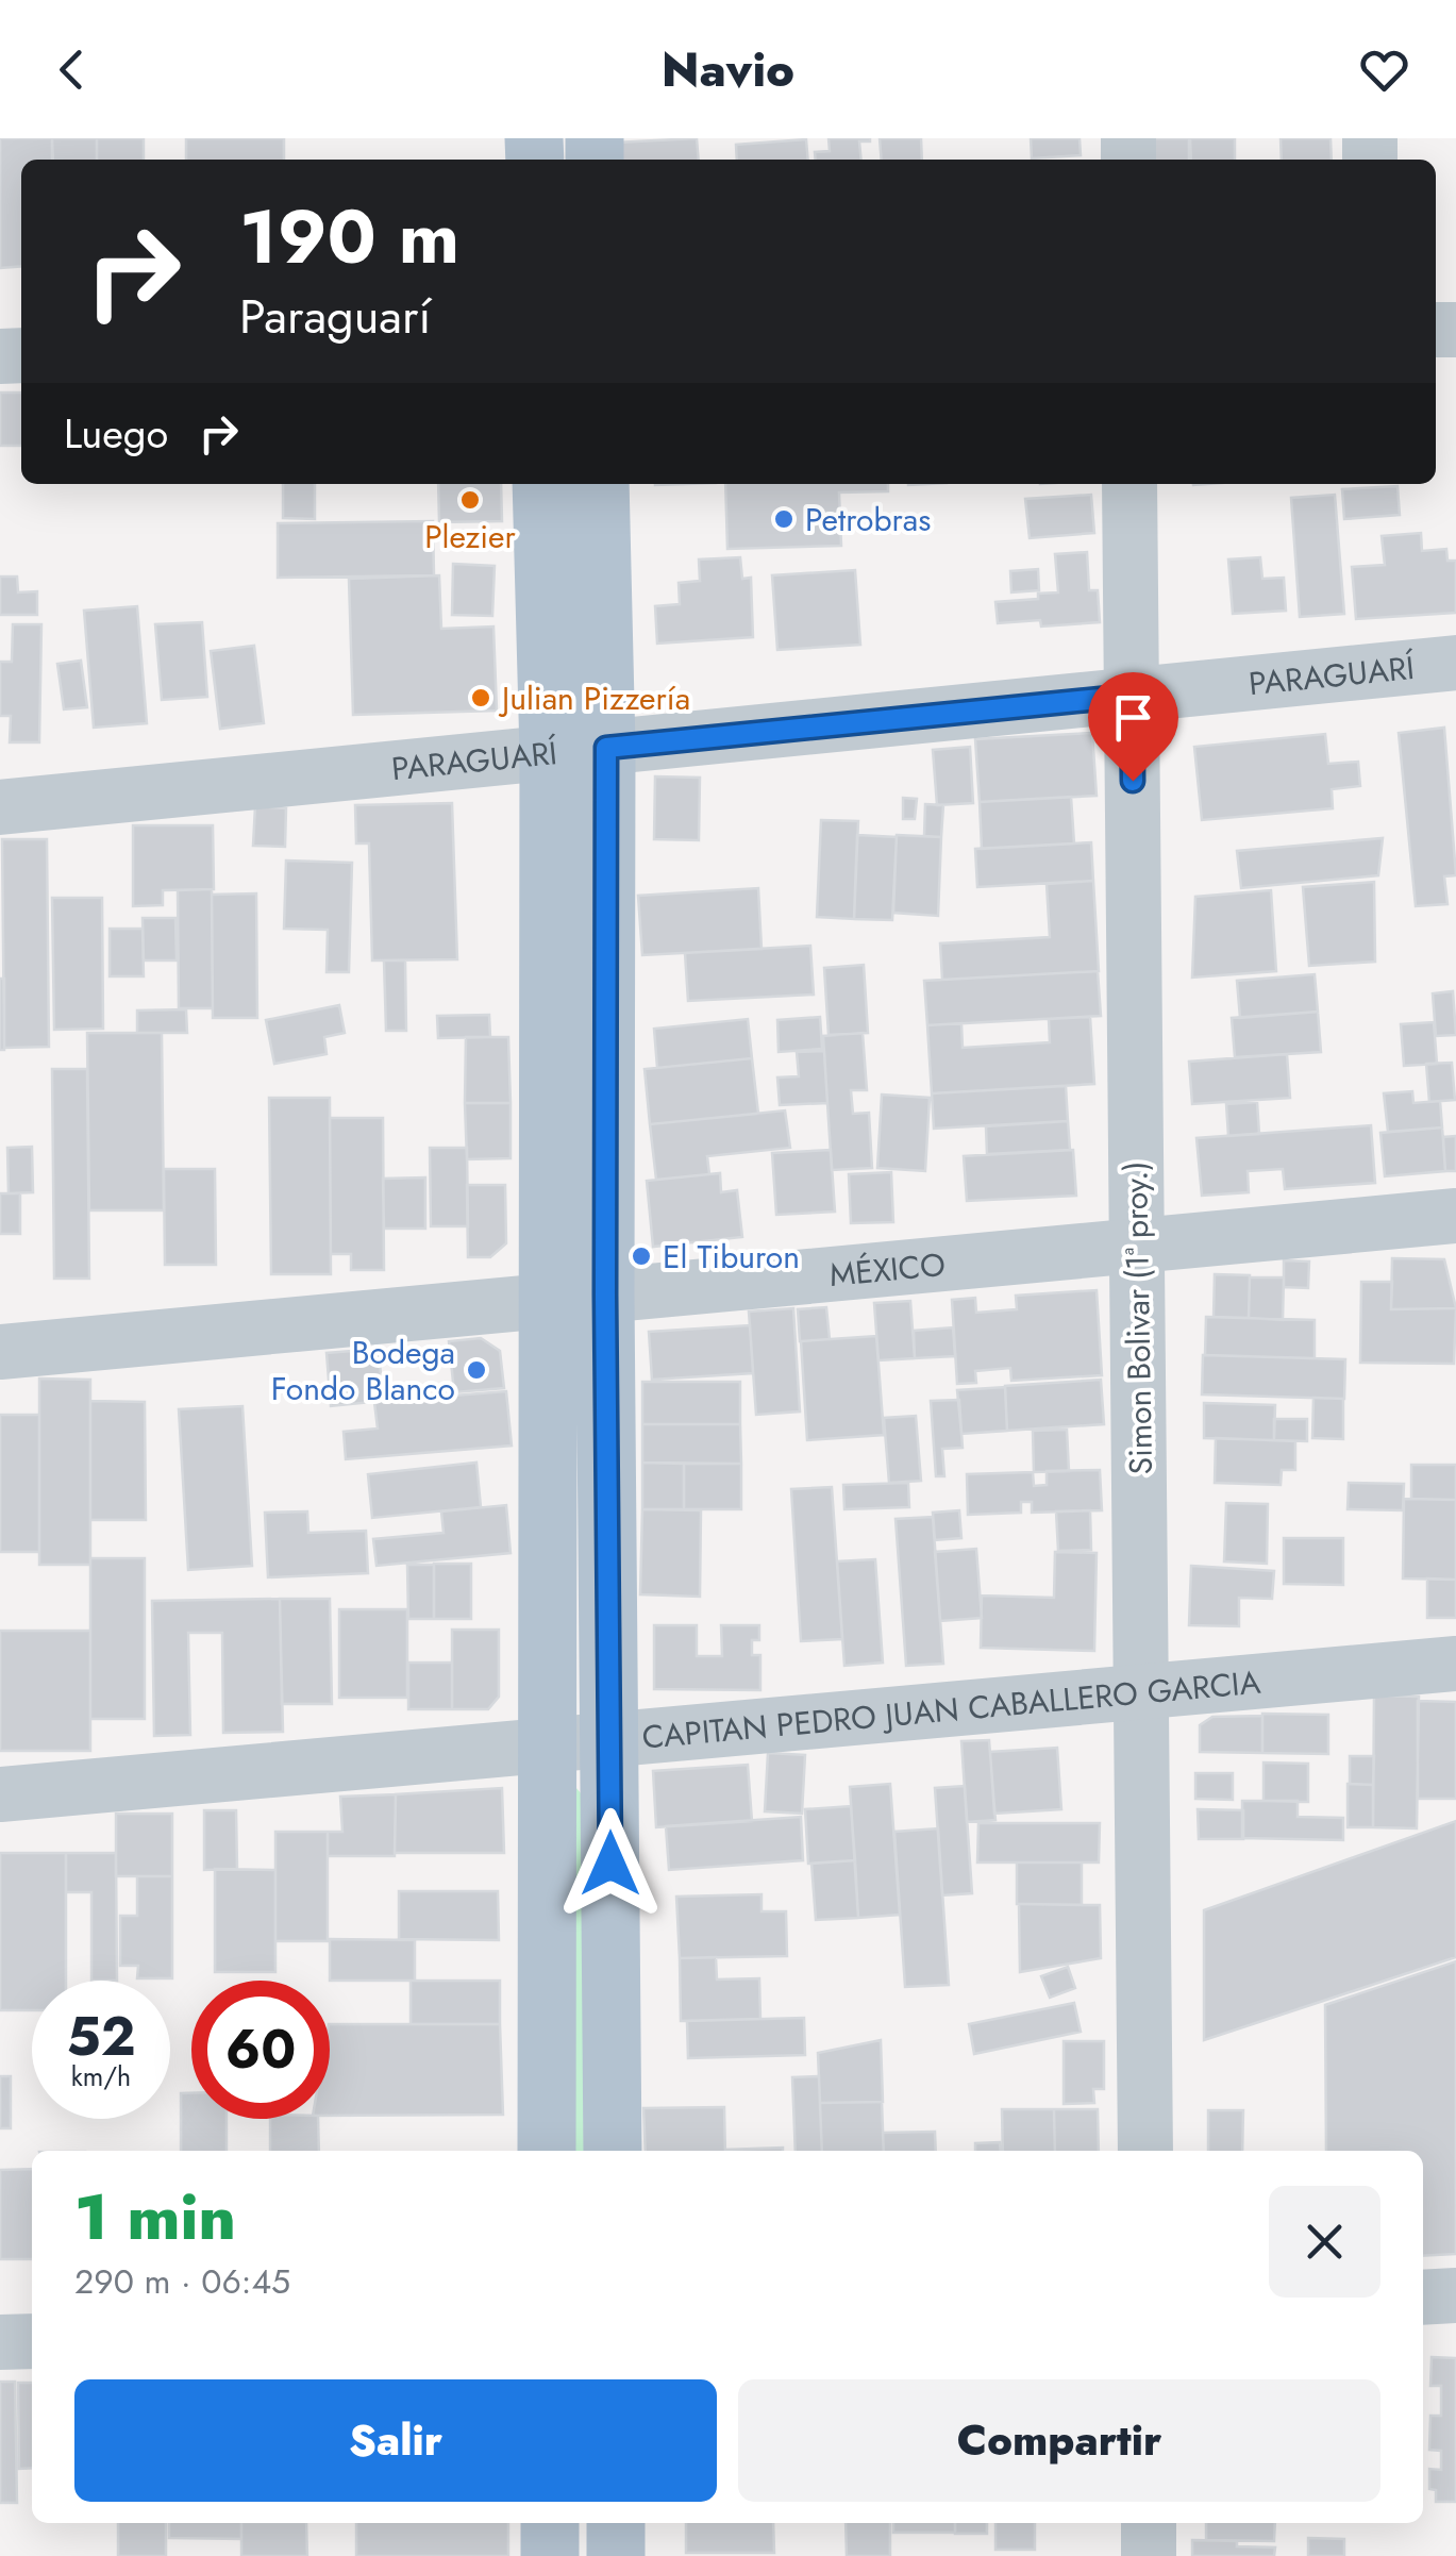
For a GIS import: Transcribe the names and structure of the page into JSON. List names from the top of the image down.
{
  "streets": {
    "street": [
      "PARAGUARÍ",
      "MÉXICO",
      "Simon Bolivar (1ª proy.)",
      "CAPITAN PEDRO JUAN CABALLERO GARCIA"
    ]
  },
  "crossings": [
    ["PARAGUARÍ", "Simon Bolivar (1ª proy.)"],
    ["MÉXICO", "Simon Bolivar (1ª proy.)"],
    ["Simon Bolivar (1ª proy.)", "CAPITAN PEDRO JUAN CABALLERO GARCIA"]
  ],
  "places": [
    "Plezier",
    "Petrobras",
    "Julian Pizzería",
    "El Tiburon",
    "Bodega Fondo Blanco"
  ],
  "page": {
    "header": "Navio",
    "turn": ["190 m", "Paraguarí"],
    "then": "Luego",
    "speed": "52 km/h",
    "limit": "60",
    "heading": ["1 min", "290 m · 06:45"],
    "buttons": ["Salir", "Compartir"]
  }
}
